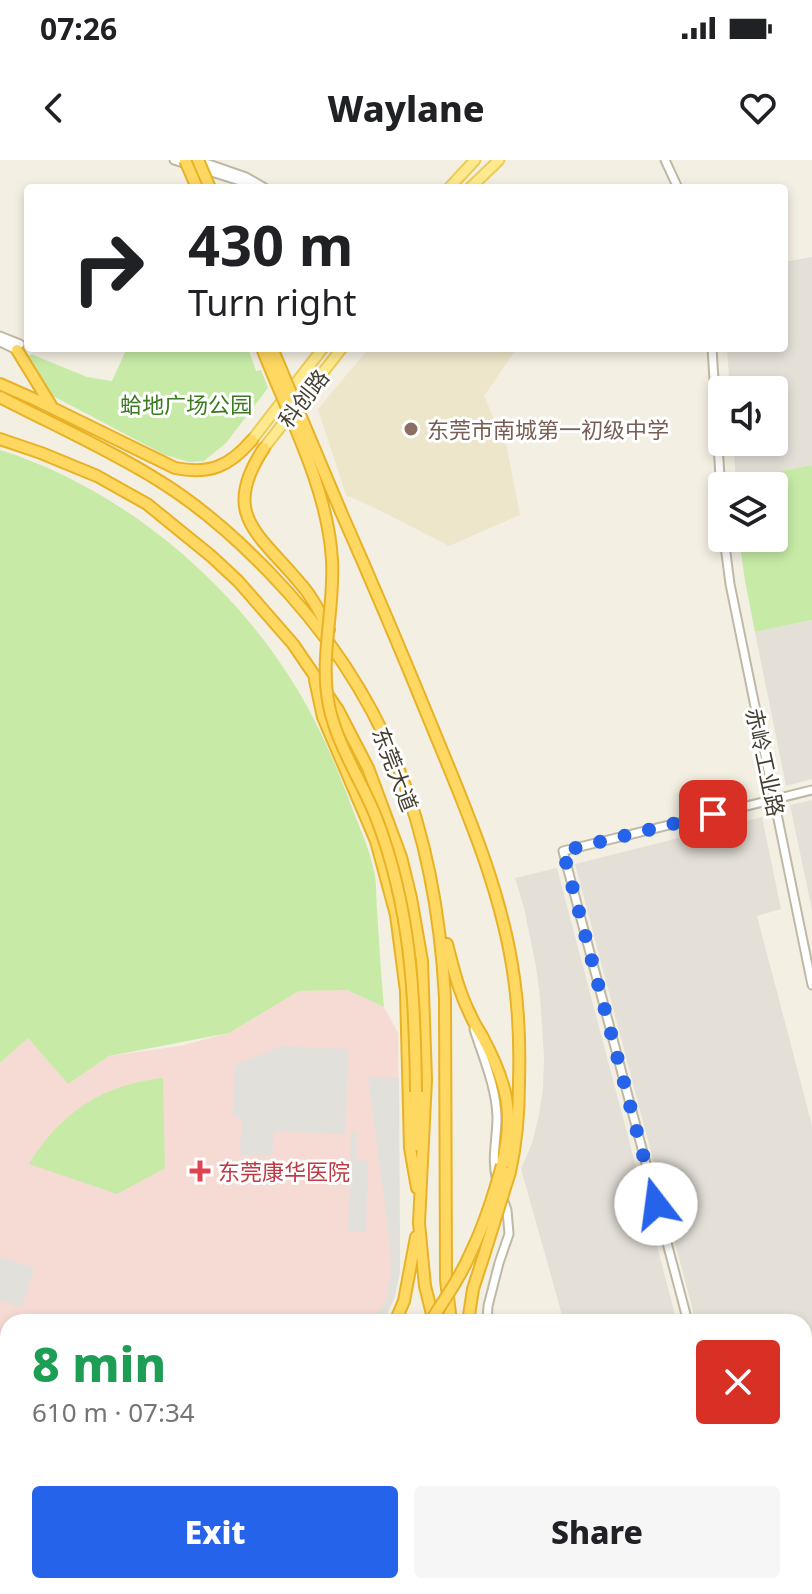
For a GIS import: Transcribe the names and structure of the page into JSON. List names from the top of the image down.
{
  "streets": {
    "highway": ["东莞大道"],
    "main road": ["科创路"],
    "street": ["赤岭工业路"]
  },
  "parks": ["蛤地广场公园"],
  "places": {
    "other": ["东莞市南城第一初级中学"],
    "health": ["东莞康华医院"]
  },
  "page": {
    "status": "07:26",
    "header": "Waylane",
    "turn": ["430 m", "Turn right"],
    "heading": ["8 min", "610 m · 07:34"],
    "buttons": ["Exit", "Share"]
  }
}
